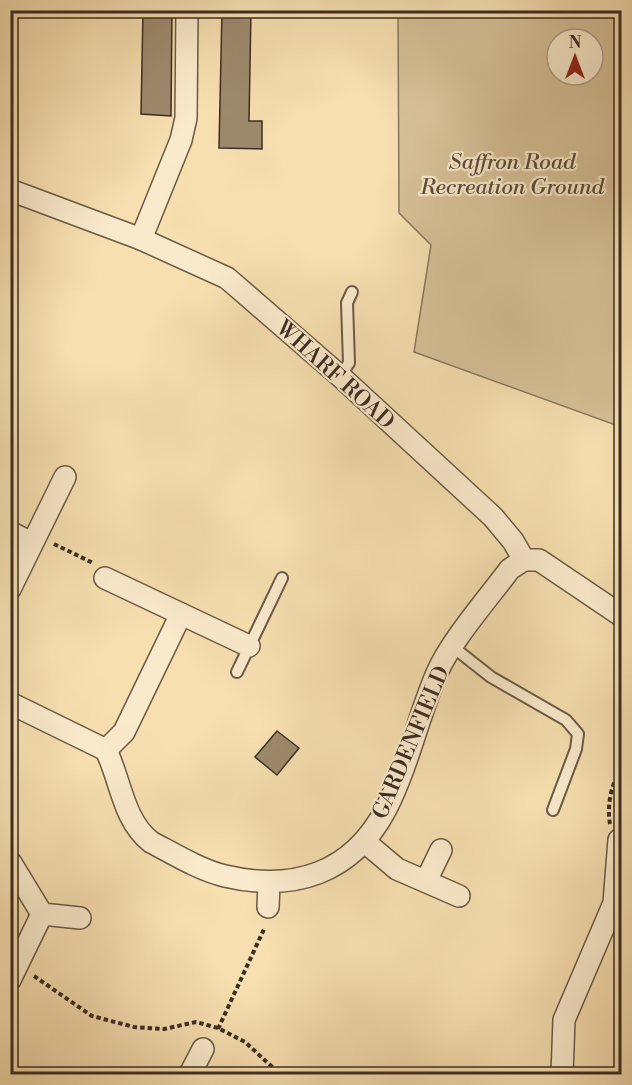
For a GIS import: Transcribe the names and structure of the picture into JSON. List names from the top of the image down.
{
  "streets": {
    "street": ["WHARF ROAD", "GARDENFIELD"]
  },
  "crossings": [
    ["WHARF ROAD", "GARDENFIELD"]
  ],
  "parks": ["Saffron Road Recreation Ground"],
  "north": "top"
}
